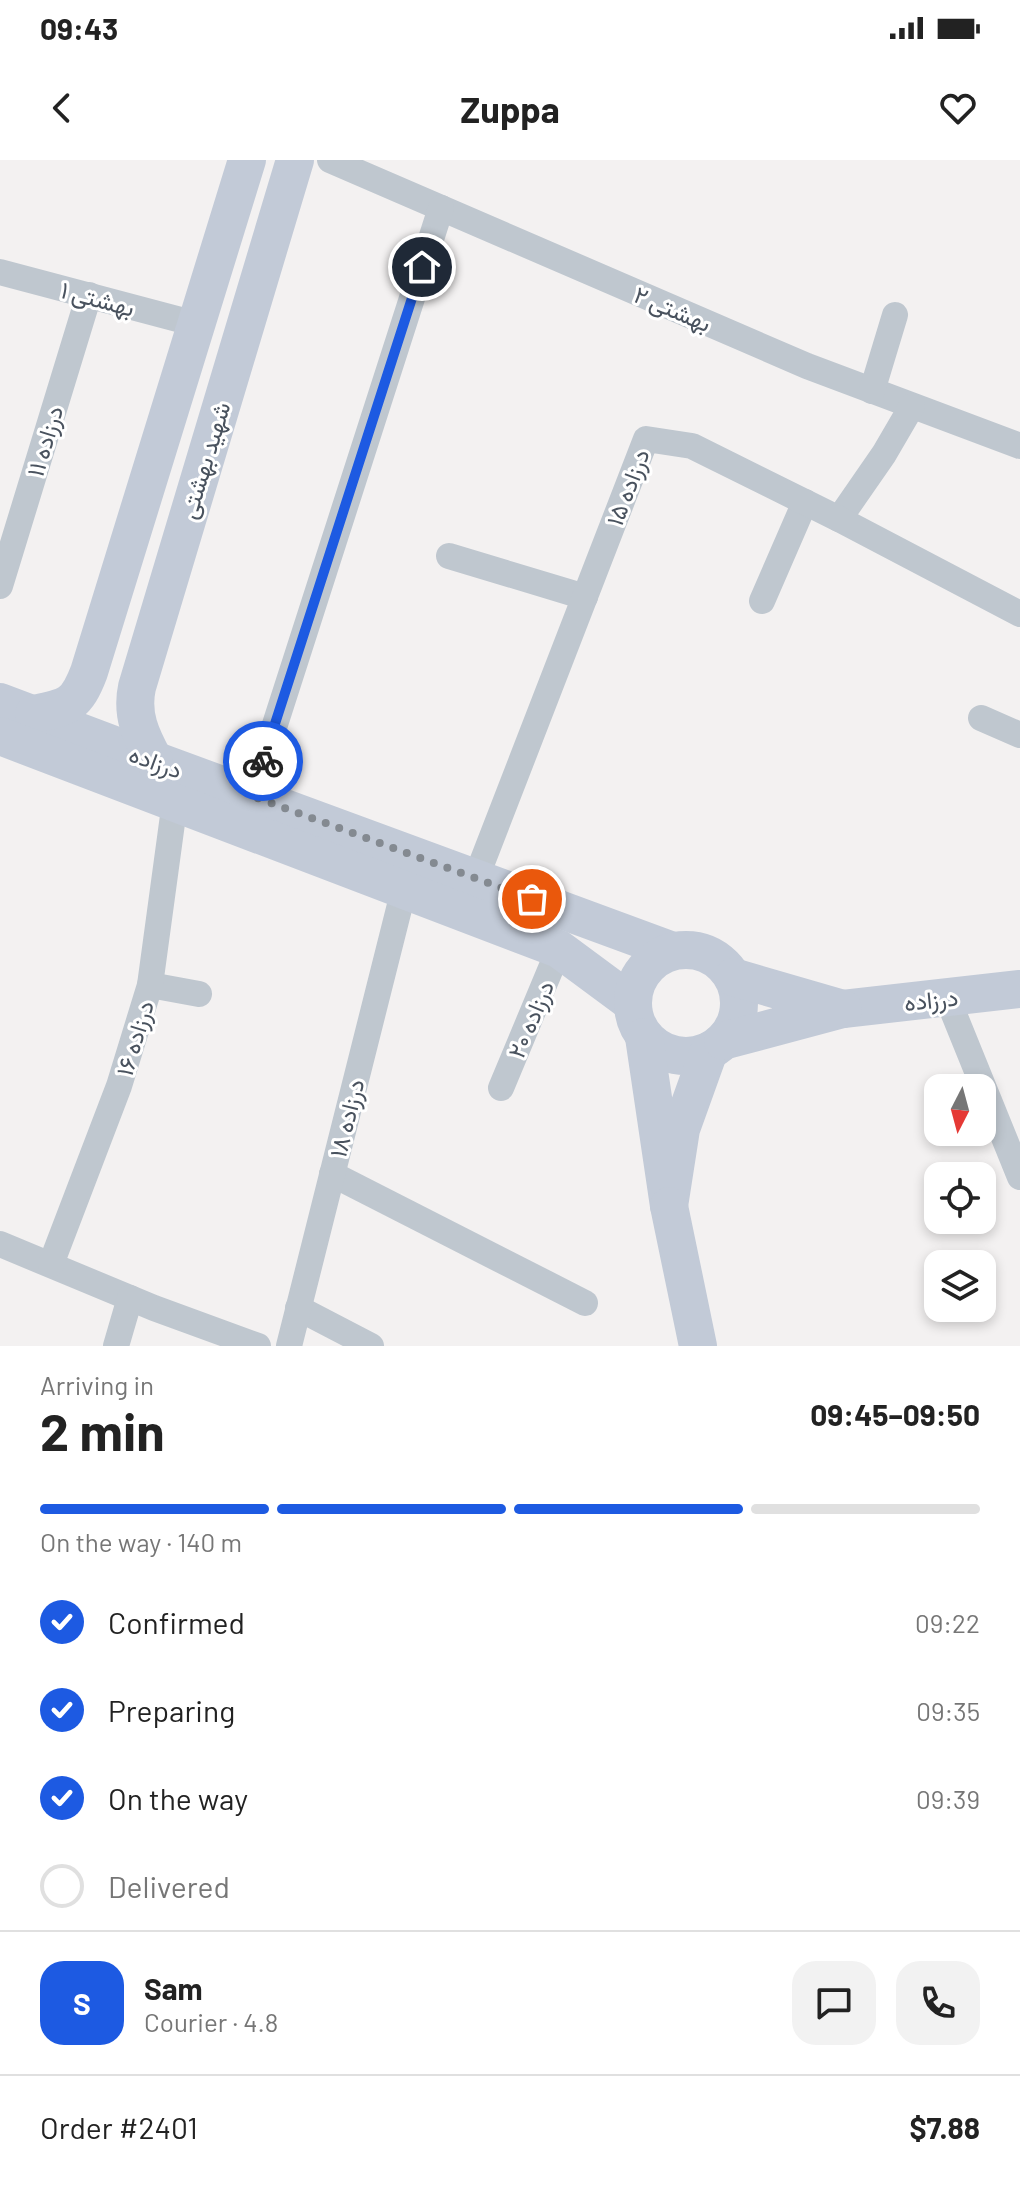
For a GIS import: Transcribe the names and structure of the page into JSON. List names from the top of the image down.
{
  "streets": {
    "main road": ["شهید بهشتی", "درزاده"],
    "street": [
      "بهشتی ۱",
      "بهشتی ۲",
      "درزاده ۱۱",
      "درزاده ۱۵",
      "درزاده ۲۰",
      "درزاده ۱۶",
      "درزاده ۱۸"
    ]
  },
  "crossings": [
    ["بهشتی ۱", "درزاده ۱۱"],
    ["بهشتی ۱", "شهید بهشتی"],
    ["شهید بهشتی", "درزاده"],
    ["درزاده ۱۵", "درزاده"],
    ["درزاده", "درزاده ۲۰"],
    ["درزاده", "درزاده ۱۶"],
    ["درزاده", "درزاده ۱۸"]
  ],
  "north": "bottom",
  "page": {
    "status": "09:43",
    "header": "Zuppa",
    "heading": ["2 min", "Arriving in", "09:45–09:50"],
    "panel": [
      "Sam",
      "Courier · 4.8",
      "Order #2401",
      "$7.88"
    ],
    "bar": "On the way · 140 m",
    "list": [
      ["Confirmed", "09:22"],
      ["Preparing", "09:35"],
      ["On the way", "09:39"],
      "Delivered"
    ],
    "round": "S"
  }
}
